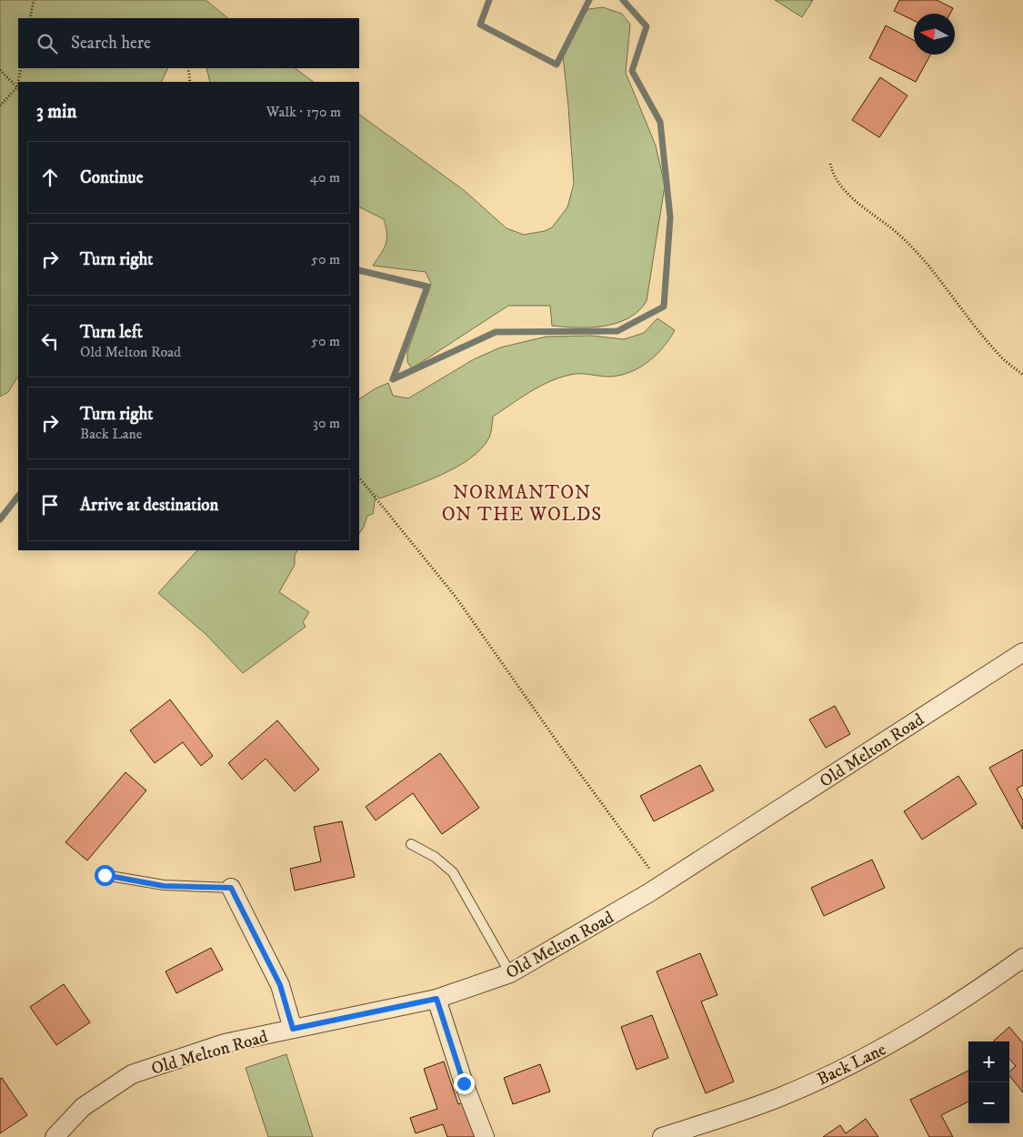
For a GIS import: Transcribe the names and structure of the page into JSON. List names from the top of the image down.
{
  "streets": {
    "street": ["Old Melton Road", "Back Lane"]
  },
  "districts": ["NORMANTON ON THE WOLDS"],
  "north": "left",
  "page": {
    "search": "Search here",
    "heading": ["3 min", "Walk · 170 m"],
    "list": [
      ["Continue", "40 m"],
      ["Turn right", "50 m"],
      ["Turn left", "Old Melton Road", "50 m"],
      ["Turn right", "Back Lane", "30 m"],
      "Arrive at destination"
    ],
    "map_buttons": ["+", "−"]
  }
}
